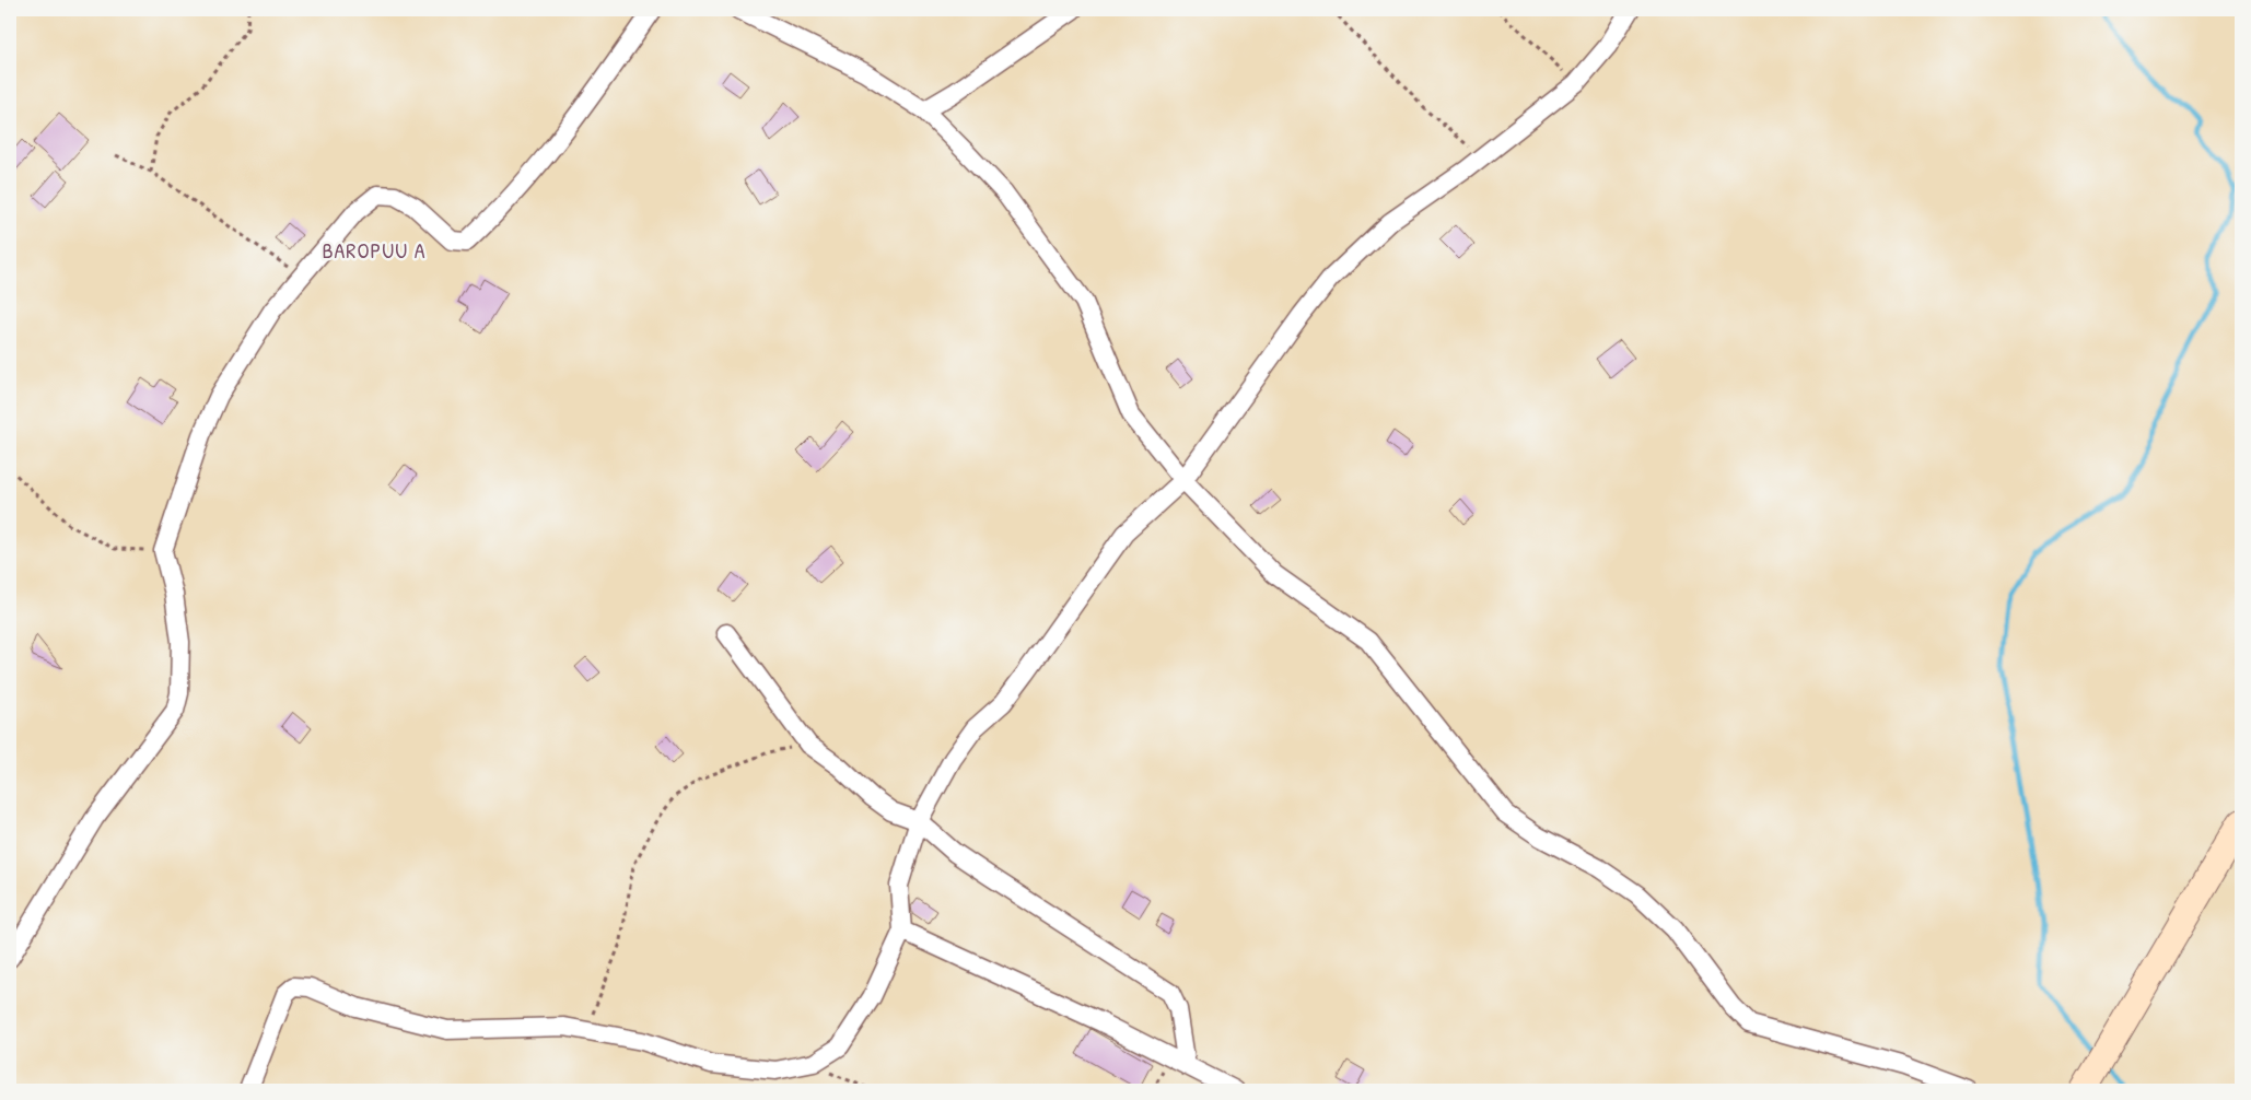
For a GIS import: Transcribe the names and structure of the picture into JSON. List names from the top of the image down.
{
  "districts": ["BAROPUU A"]
}
